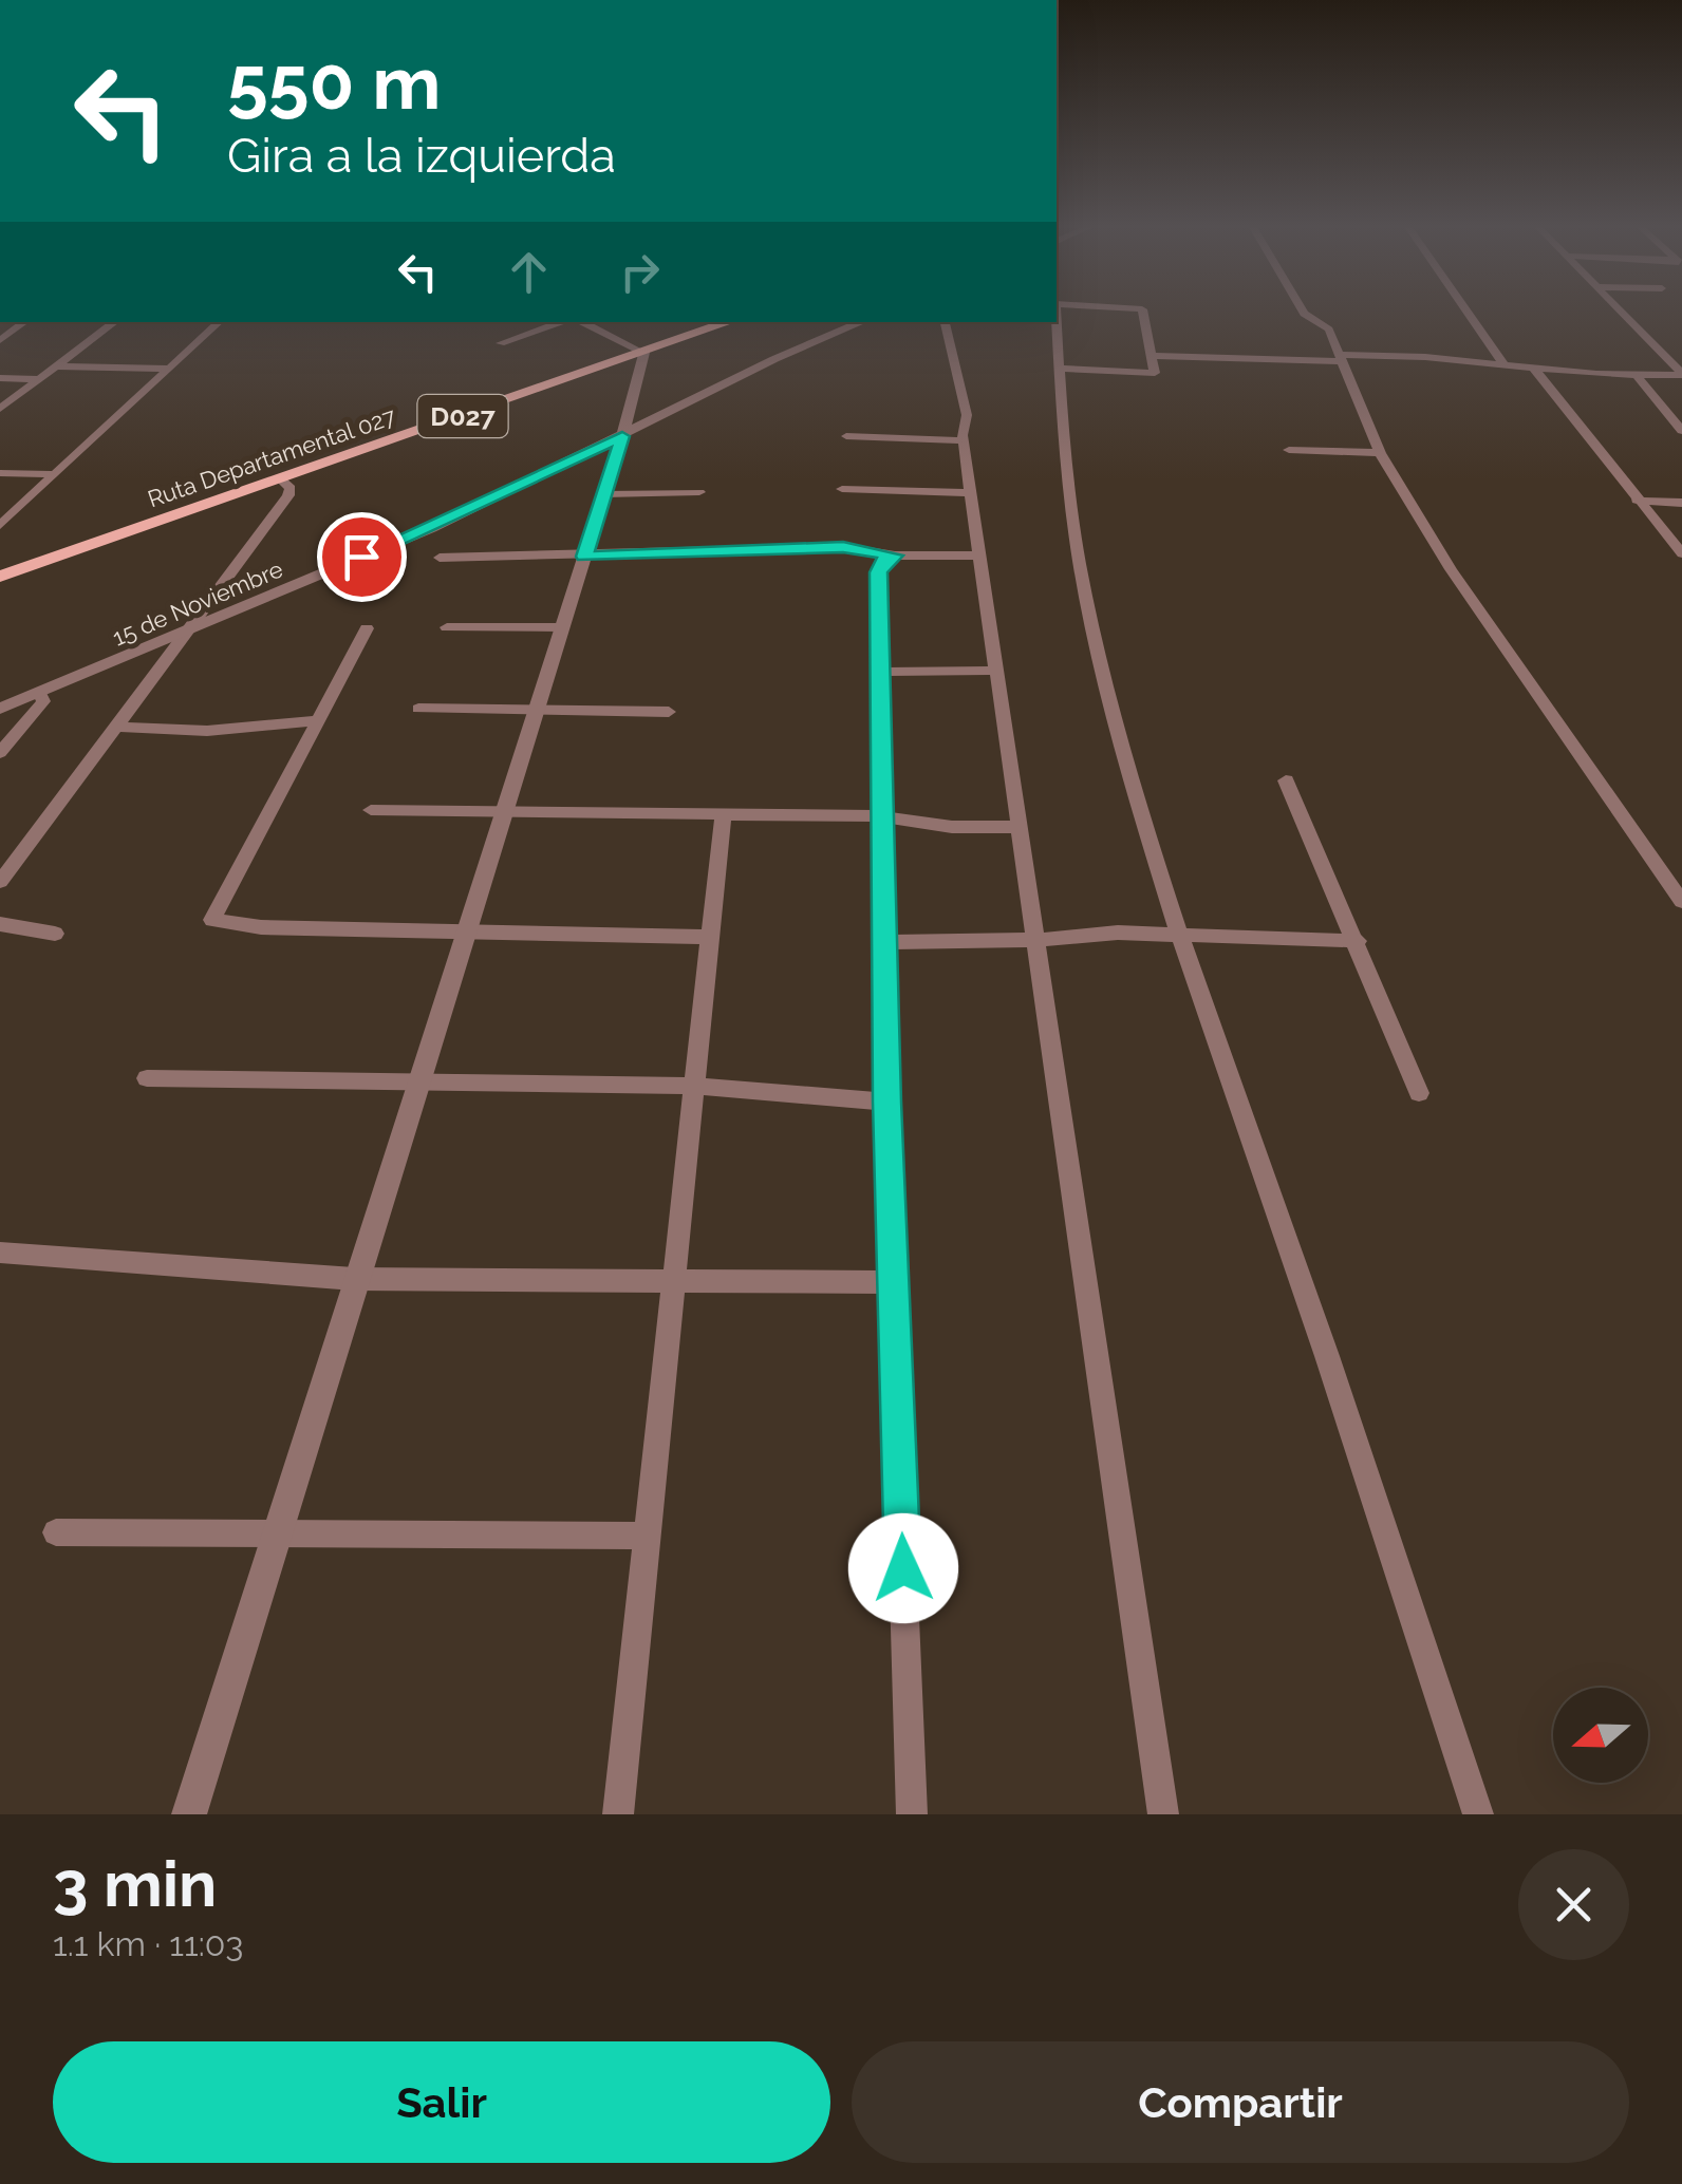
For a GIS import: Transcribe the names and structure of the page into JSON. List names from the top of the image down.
{
  "streets": {
    "main road": ["D027", "Ruta Departamental 027"],
    "street": ["15 de Noviembre"]
  },
  "north": "left",
  "page": {
    "turn": ["550 m", "Gira a la izquierda"],
    "heading": ["3 min", "1.1 km · 11:03"],
    "buttons": ["Salir", "Compartir"]
  }
}
